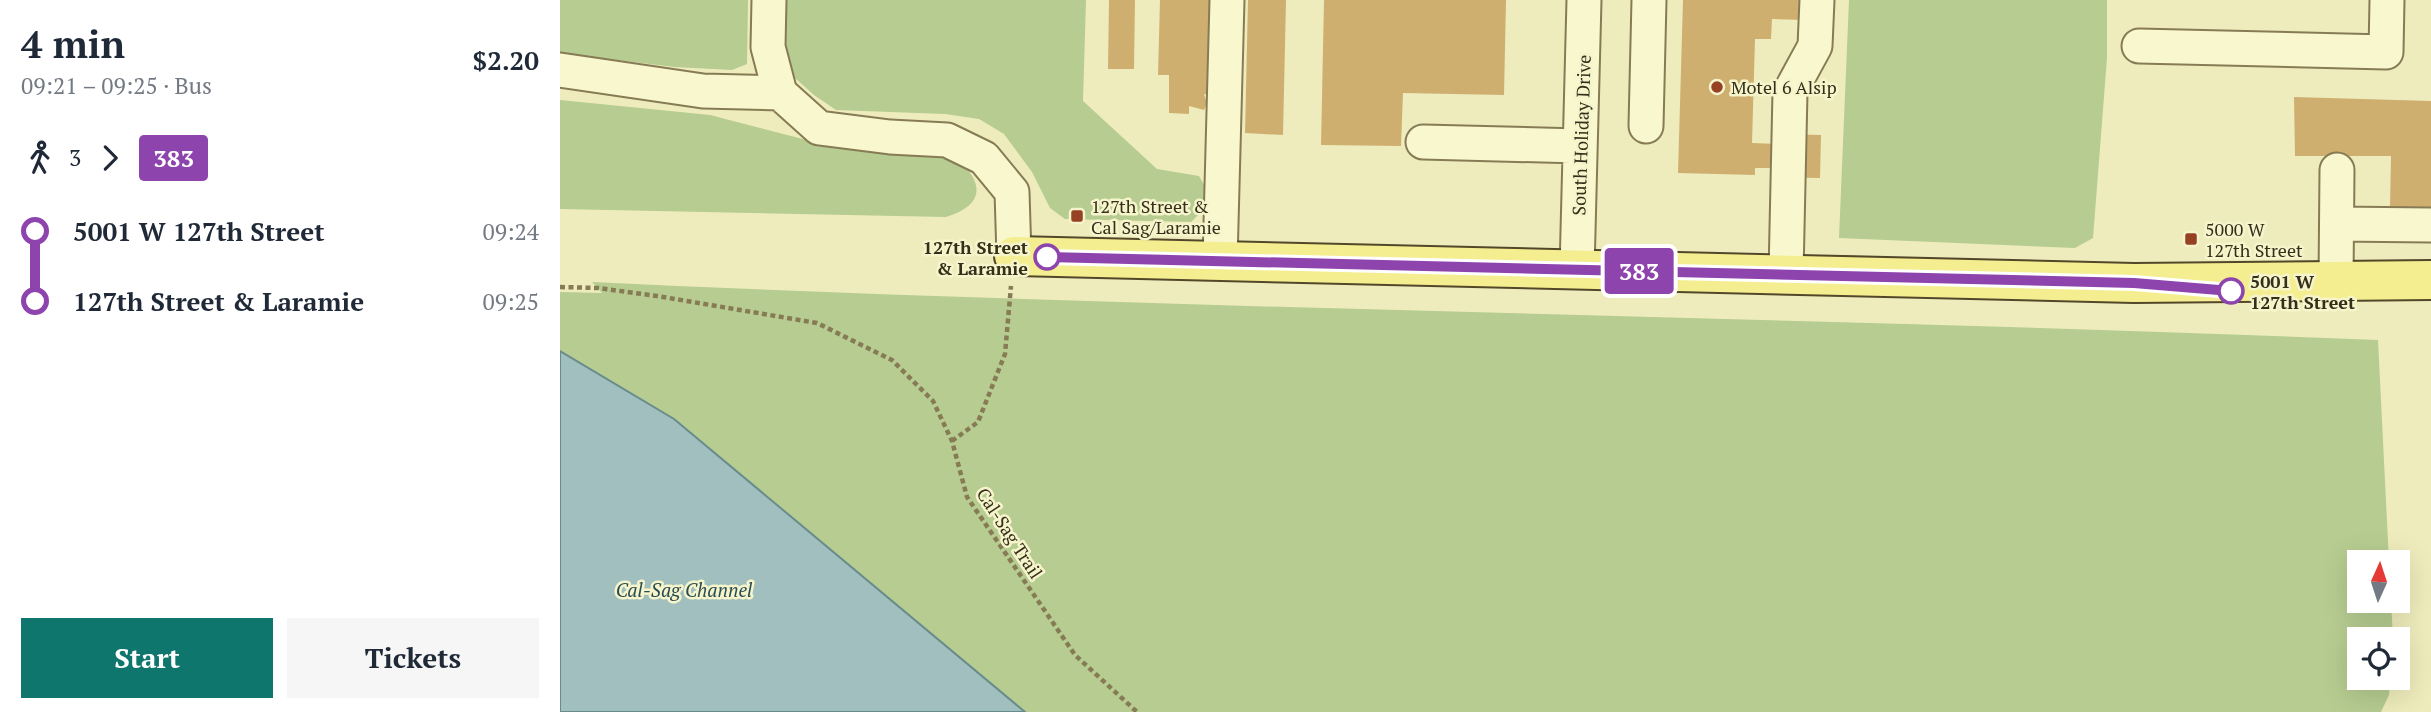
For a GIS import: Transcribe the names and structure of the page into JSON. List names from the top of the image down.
{
  "streets": {
    "street": ["South Holiday Drive"],
    "path": ["Cal-Sag Trail"]
  },
  "water": ["Cal-Sag Channel"],
  "places": {
    "other": ["Motel 6 Alsip", "127th Street & Laramie", "5001 W 127th Street"],
    "transit": ["127th Street & Cal Sag/Laramie", "5000 W 127th Street"]
  },
  "lines": ["bus line 383"],
  "north": "top",
  "page": {
    "heading": ["4 min", "09:21 – 09:25 · Bus", "$2.20"],
    "on_map": "383",
    "legs": ["3", "383"],
    "list": [
      {
        "name": "5001 W 127th Street",
        "value": "09:24"
      },
      {
        "name": "127th Street & Laramie",
        "value": "09:25"
      }
    ],
    "buttons": ["Start", "Tickets"]
  }
}
